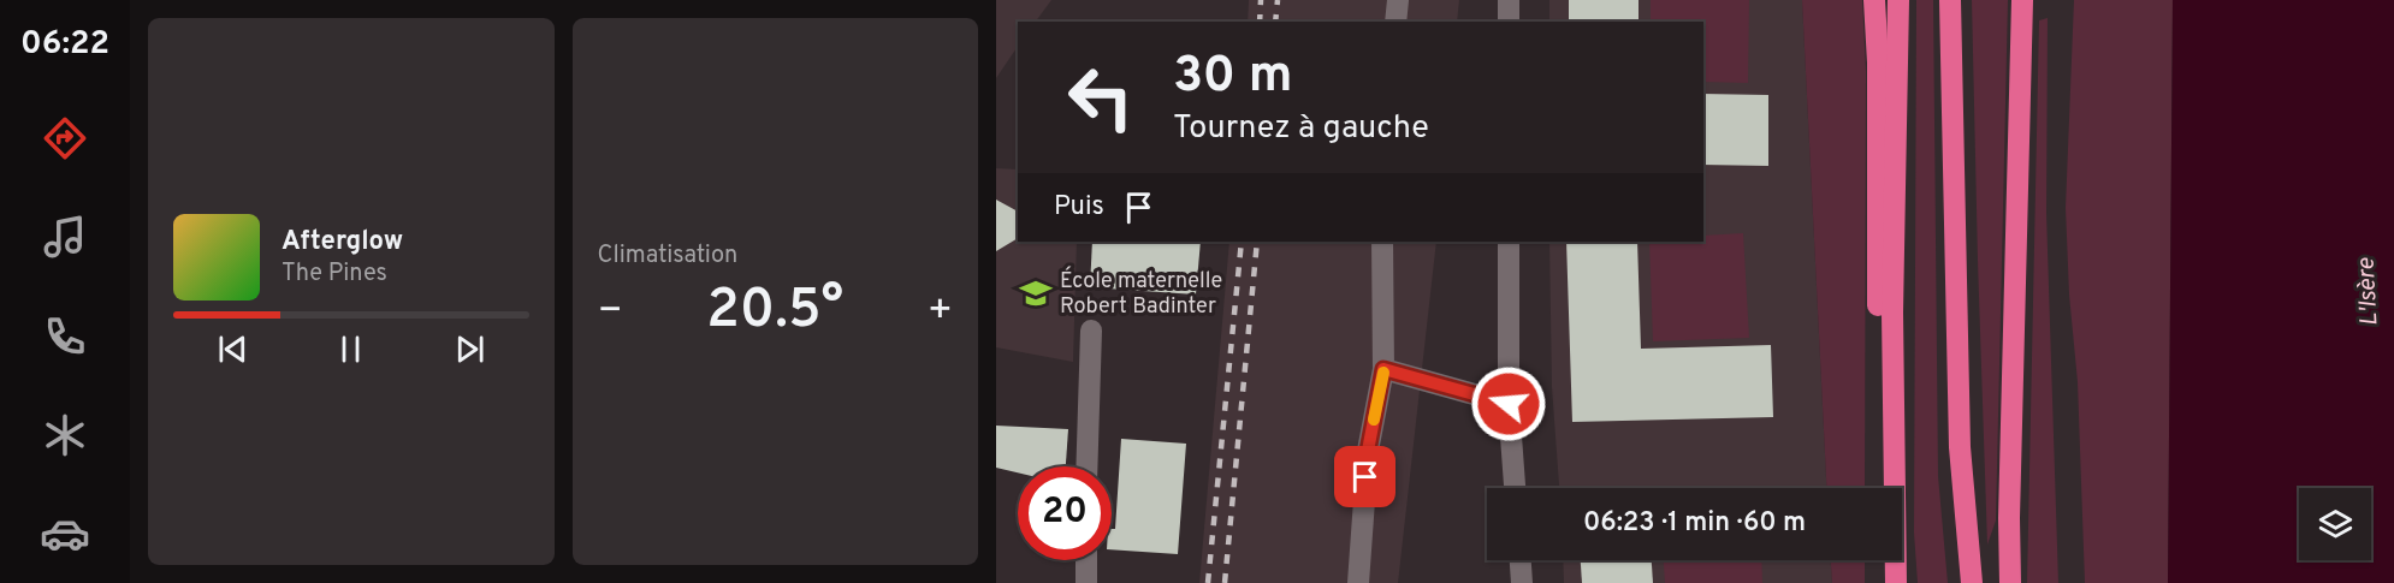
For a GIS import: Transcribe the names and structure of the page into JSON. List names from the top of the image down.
{
  "water": ["L'Isère"],
  "places": {
    "school or university": ["École maternelle Robert Badinter"]
  },
  "page": {
    "tabs": "06:22",
    "tile": "Climatisation",
    "turn": ["30 m", "Tournez à gauche"],
    "then": "Puis",
    "song": ["Afterglow", "The Pines"],
    "heat": ["−", "20.5°", "+"],
    "limit": "20",
    "trip": "06:23 · 1 min · 60 m"
  }
}
